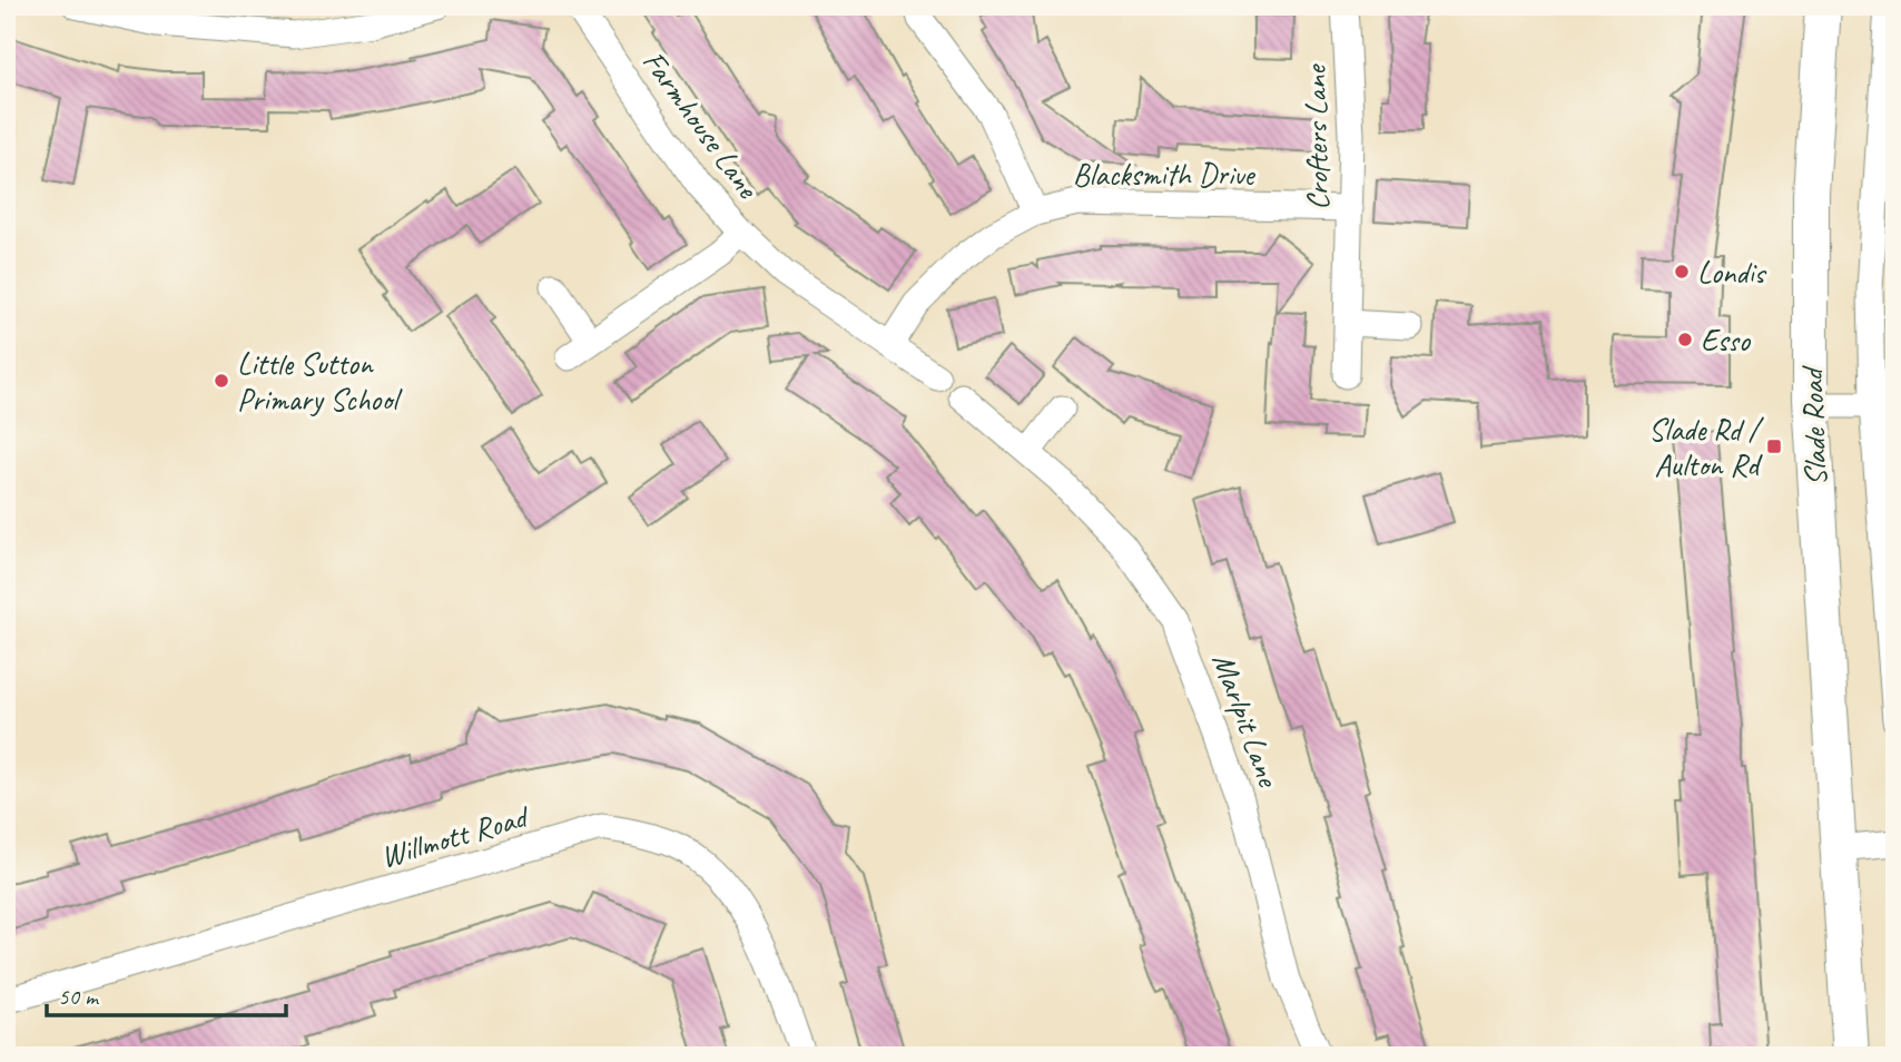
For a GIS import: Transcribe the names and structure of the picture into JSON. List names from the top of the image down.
{
  "streets": {
    "main road": ["Slade Road"],
    "street": [
      "Farmhouse Lane",
      "Crofters Lane",
      "Blacksmith Drive",
      "Marlpit Lane",
      "Willmott Road"
    ]
  },
  "crossings": [
    ["Farmhouse Lane", "Blacksmith Drive"],
    ["Crofters Lane", "Blacksmith Drive"]
  ],
  "places": {
    "other": ["Londis", "Esso", "Little Sutton Primary School"],
    "transit": ["Slade Rd / Aulton Rd"]
  },
  "scale_bar": "50 m"
}
